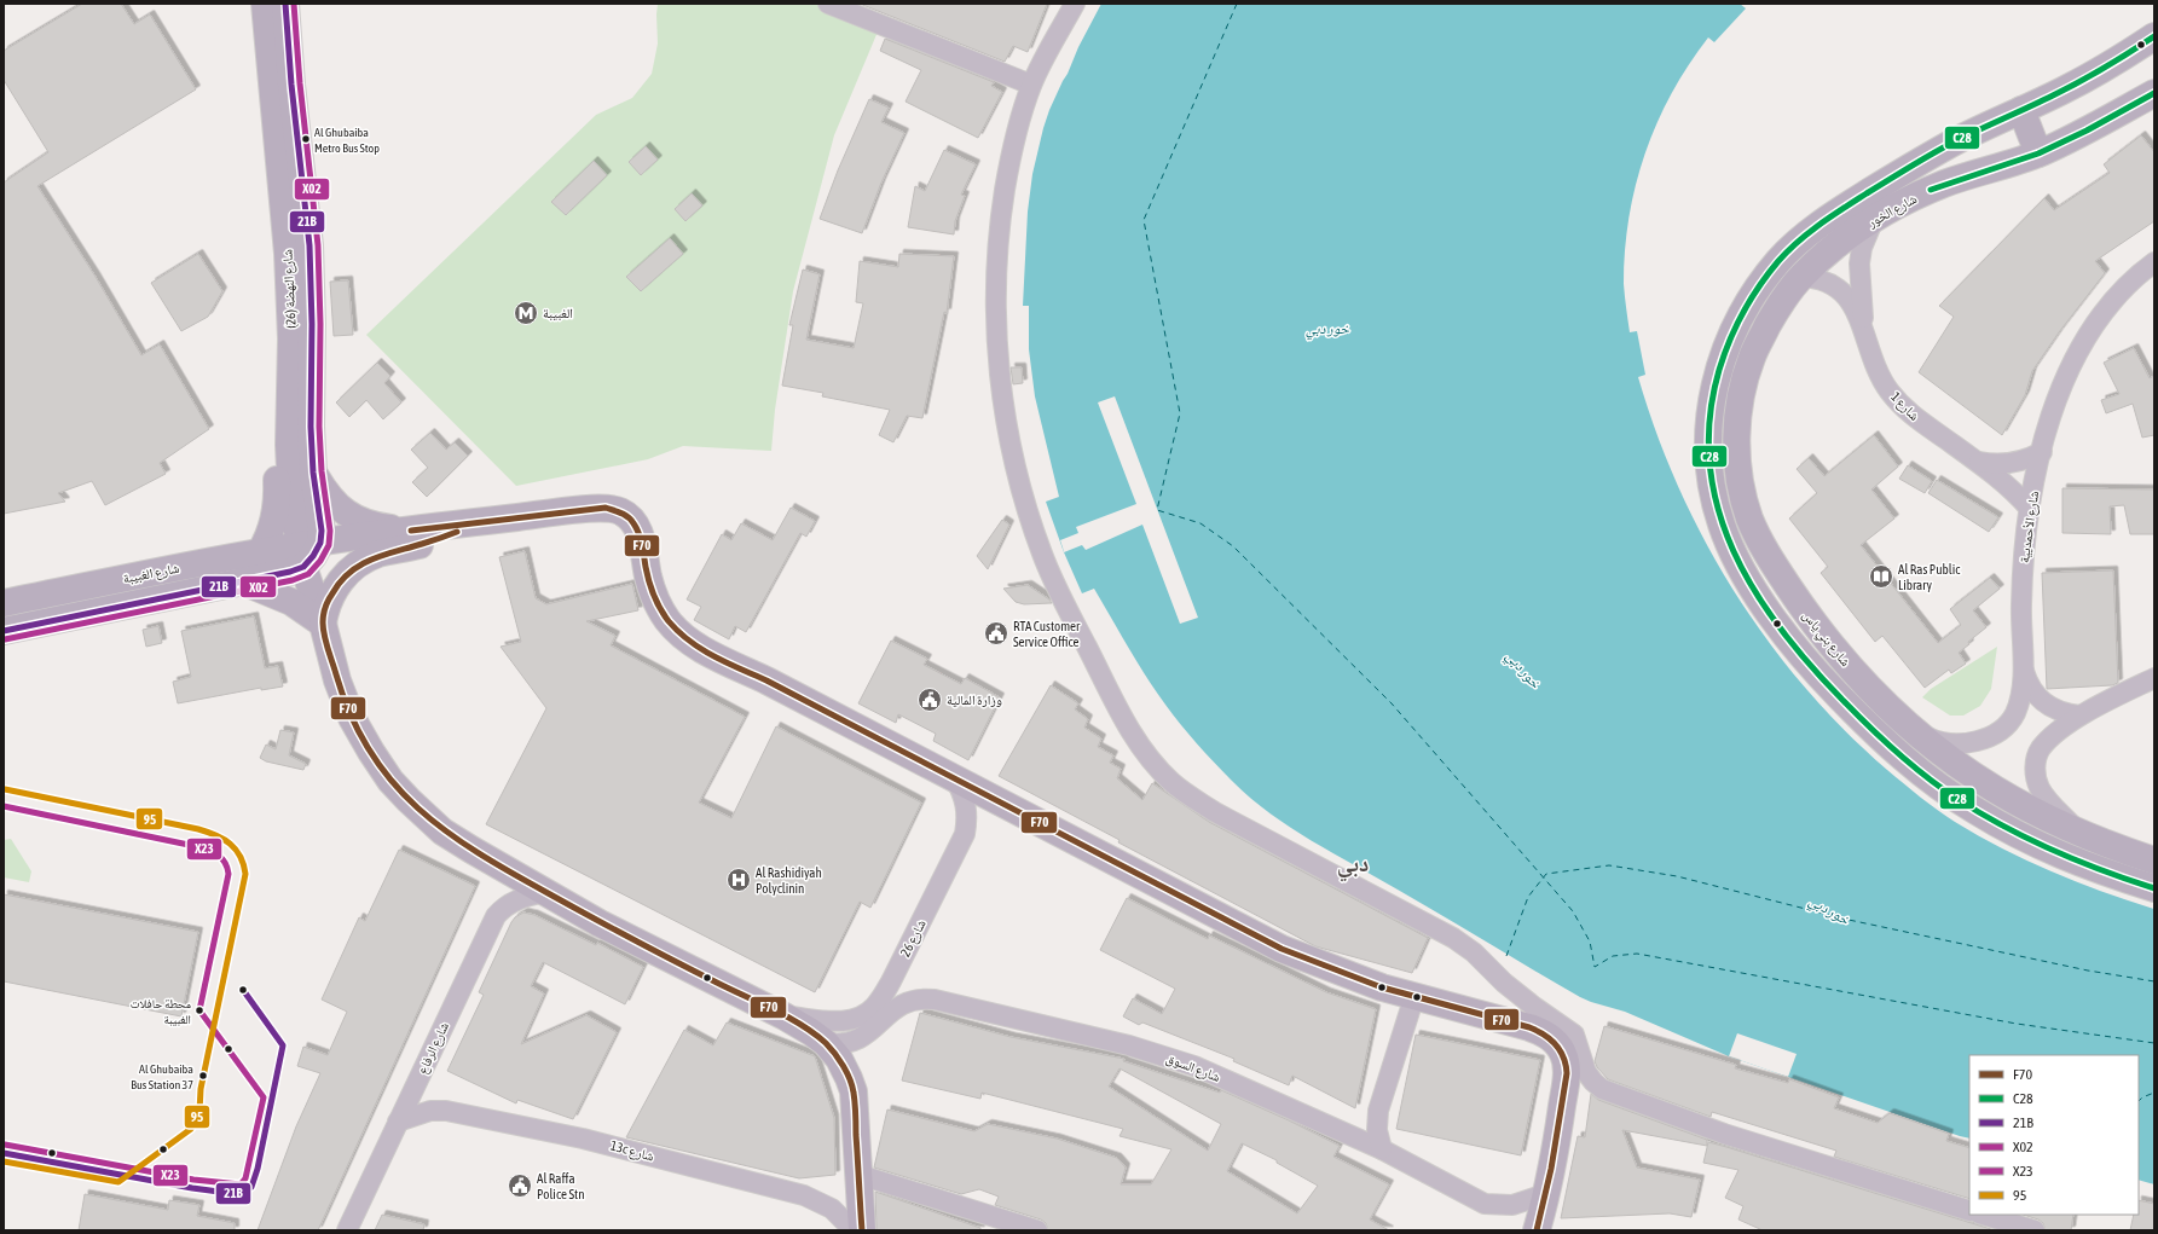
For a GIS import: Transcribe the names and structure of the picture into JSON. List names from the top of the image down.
{
  "streets": {
    "street": [
      "شارع الخور",
      "شارع النهضة (26)",
      "شارع 1",
      "شارع الأحمديية",
      "شارع الغبيبة",
      "شارع بني ياس",
      "شارع 26",
      "شارع الرفاع",
      "شارع السوق",
      "13c شارع"
    ]
  },
  "crossings": [
    ["شارع الخور", "شارع 1"],
    ["شارع الخور", "شارع بني ياس"],
    ["شارع النهضة (26)", "شارع الغبيبة"],
    ["شارع النهضة (26)", "شارع 26"],
    ["شارع النهضة (26)", "شارع الرفاع"],
    ["شارع النهضة (26)", "شارع السوق"],
    ["شارع 1", "شارع الأحمديية"],
    ["شارع 1", "شارع بني ياس"],
    ["شارع الأحمديية", "شارع بني ياس"],
    ["شارع الرفاع", "13c شارع"]
  ],
  "districts": ["دبي"],
  "water": ["خور دبي"],
  "places": {
    "other": ["Al Ghubaiba Metro Bus Stop", "محطة حافلات الغبيبة", "Al Ghubaiba Bus Station 37"],
    "metro station": ["الغبيبة"],
    "library": ["Al Ras Public Library"],
    "public building": ["RTA Customer Service Office", "وزارة المالية", "Al Raffa Police Stn"],
    "hospital": ["Al Rashidiyah Polyclinin"]
  },
  "lines": [
    "transit line 21B",
    "transit line X02",
    "transit line C28",
    "transit line F70",
    "transit line 95",
    "transit line X23"
  ],
  "legend": [
    "F70",
    "C28",
    "21B",
    "X02",
    "X23",
    "95"
  ]
}
